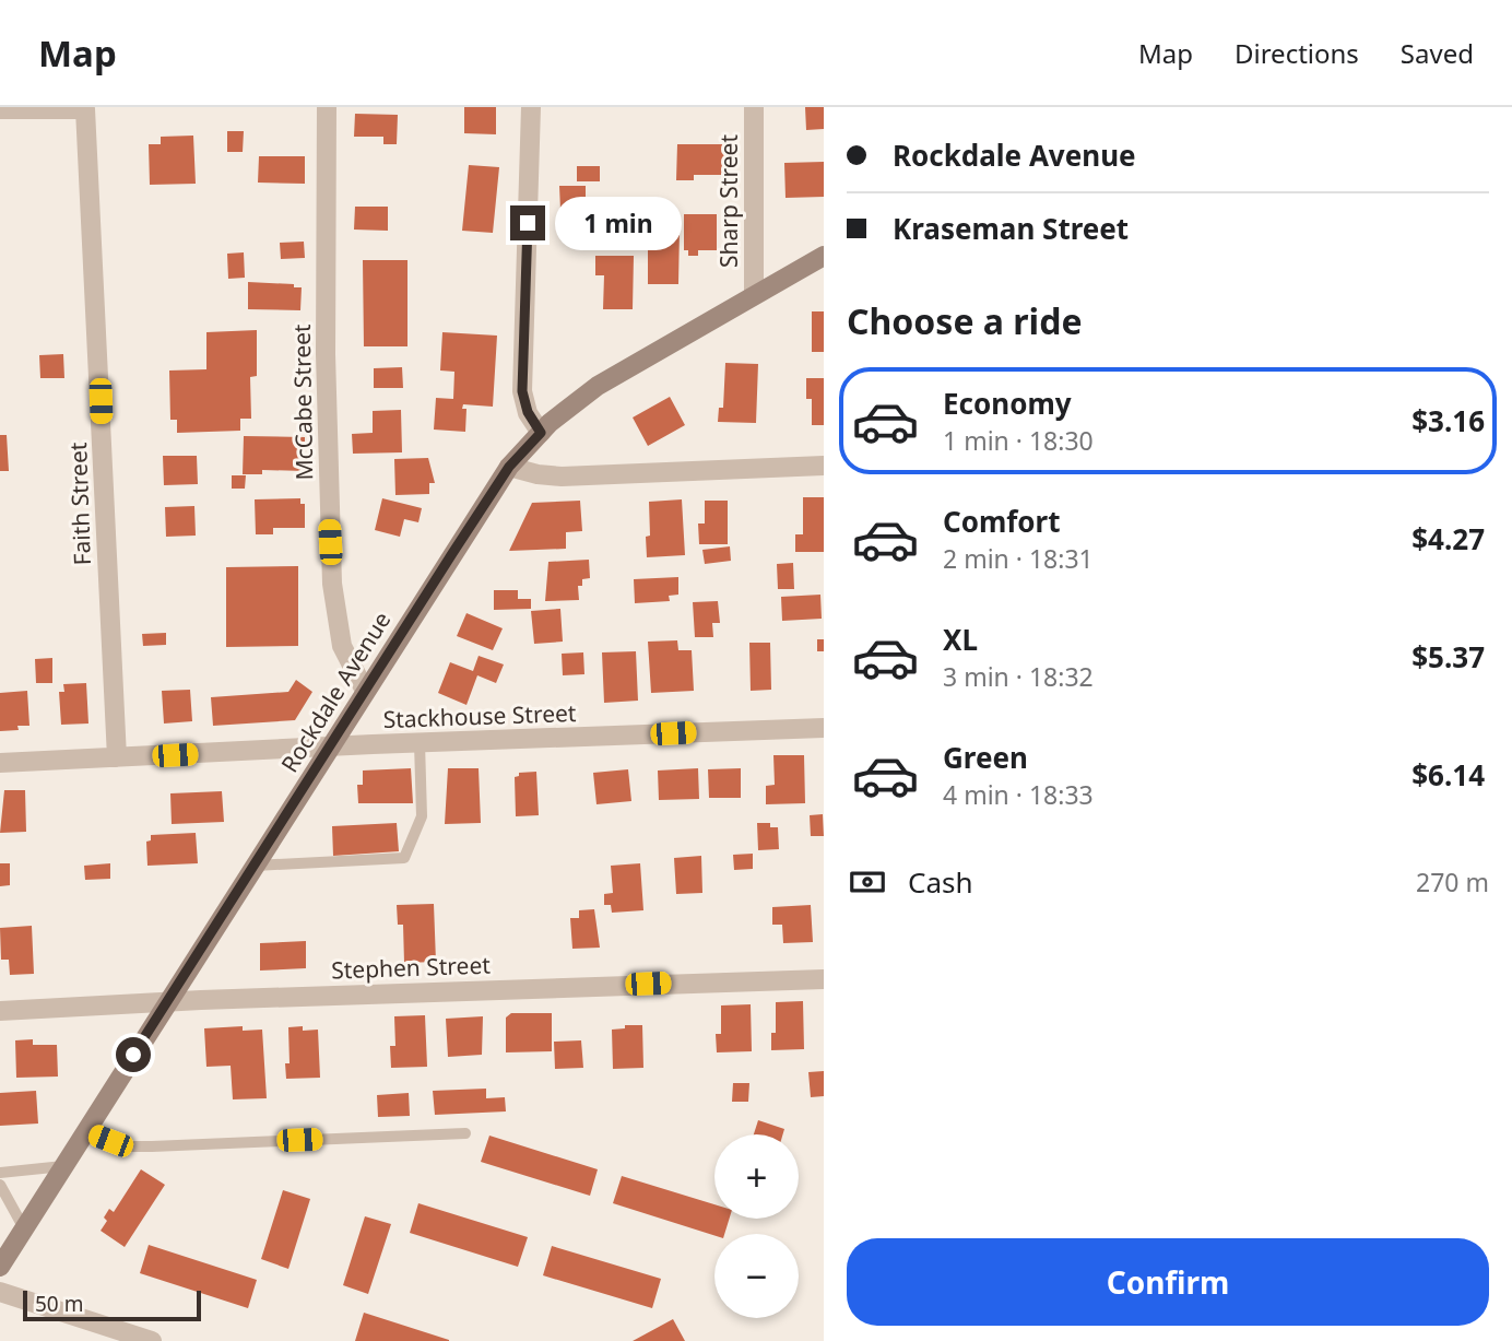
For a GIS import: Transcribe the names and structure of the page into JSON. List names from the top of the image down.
{
  "streets": {
    "main road": ["Rockdale Avenue"],
    "street": [
      "Sharp Street",
      "McCabe Street",
      "Faith Street",
      "Stackhouse Street",
      "Stephen Street"
    ]
  },
  "crossings": [
    ["Sharp Street", "Rockdale Avenue"],
    ["McCabe Street", "Rockdale Avenue"],
    ["Faith Street", "Stackhouse Street"],
    ["Rockdale Avenue", "Stackhouse Street"],
    ["Rockdale Avenue", "Stephen Street"]
  ],
  "scale_bar": "50 m",
  "page": {
    "header": "Map",
    "nav": ["Map", "Directions", "Saved"],
    "banner": ["Rockdale Avenue", "Kraseman Street"],
    "bubble": "1 min",
    "heading": "Choose a ride",
    "list": [
      {
        "name": "Economy",
        "note": "1 min · 18:30",
        "value": "$3.16"
      },
      {
        "name": "Comfort",
        "note": "2 min · 18:31",
        "value": "$4.27"
      },
      {
        "name": "XL",
        "note": "3 min · 18:32",
        "value": "$5.37"
      },
      {
        "name": "Green",
        "note": "4 min · 18:33",
        "value": "$6.14"
      }
    ],
    "pay": ["Cash", "270 m"],
    "map_buttons": ["+", "−"],
    "buttons": "Confirm",
    "scale": "50 m"
  }
}
